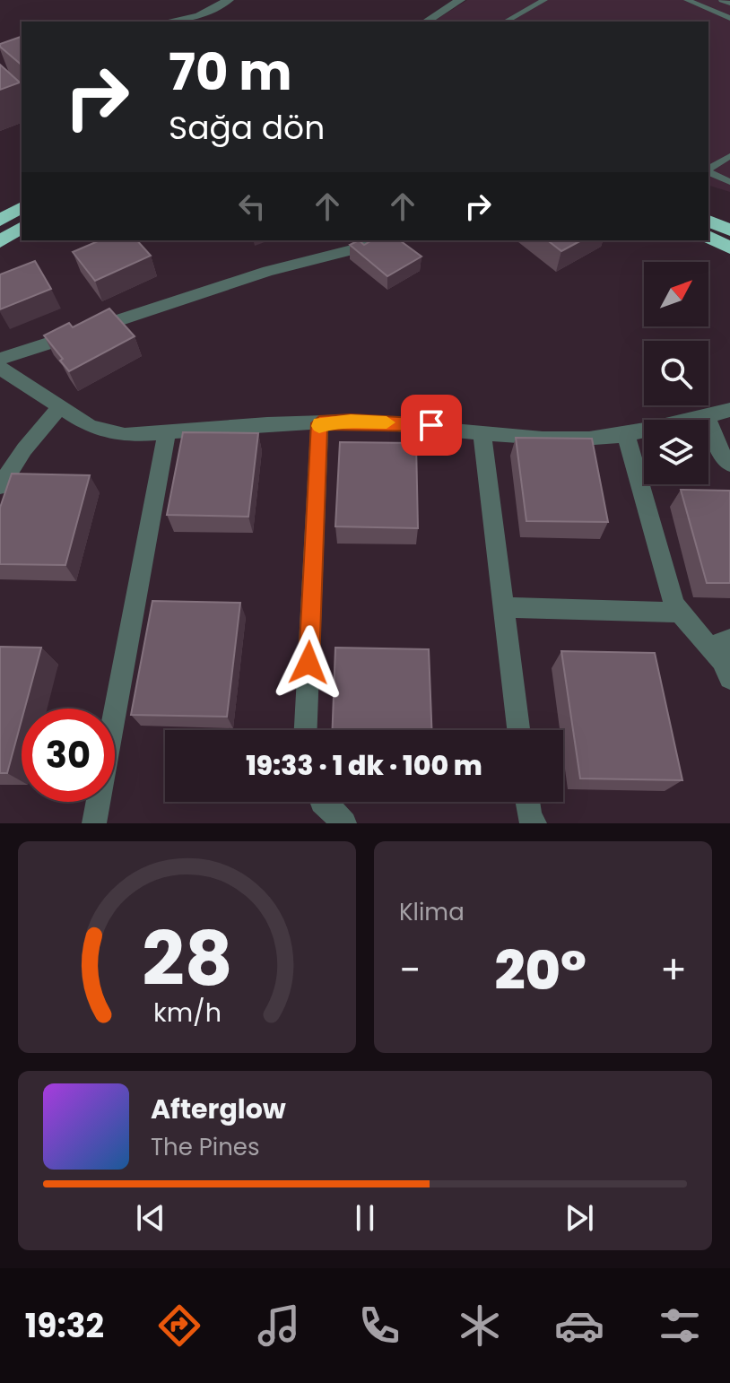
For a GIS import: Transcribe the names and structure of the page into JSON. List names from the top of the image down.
{
  "north": "top right",
  "page": {
    "turn": ["70 m", "Sağa dön"],
    "limit": "30",
    "trip": "19:33 · 1 dk · 100 m",
    "tile": "Klima",
    "heat": ["−", "20°", "+"],
    "song": ["Afterglow", "The Pines"],
    "tabs": "19:32",
    "gauge": ["28", "km/h"]
  }
}
